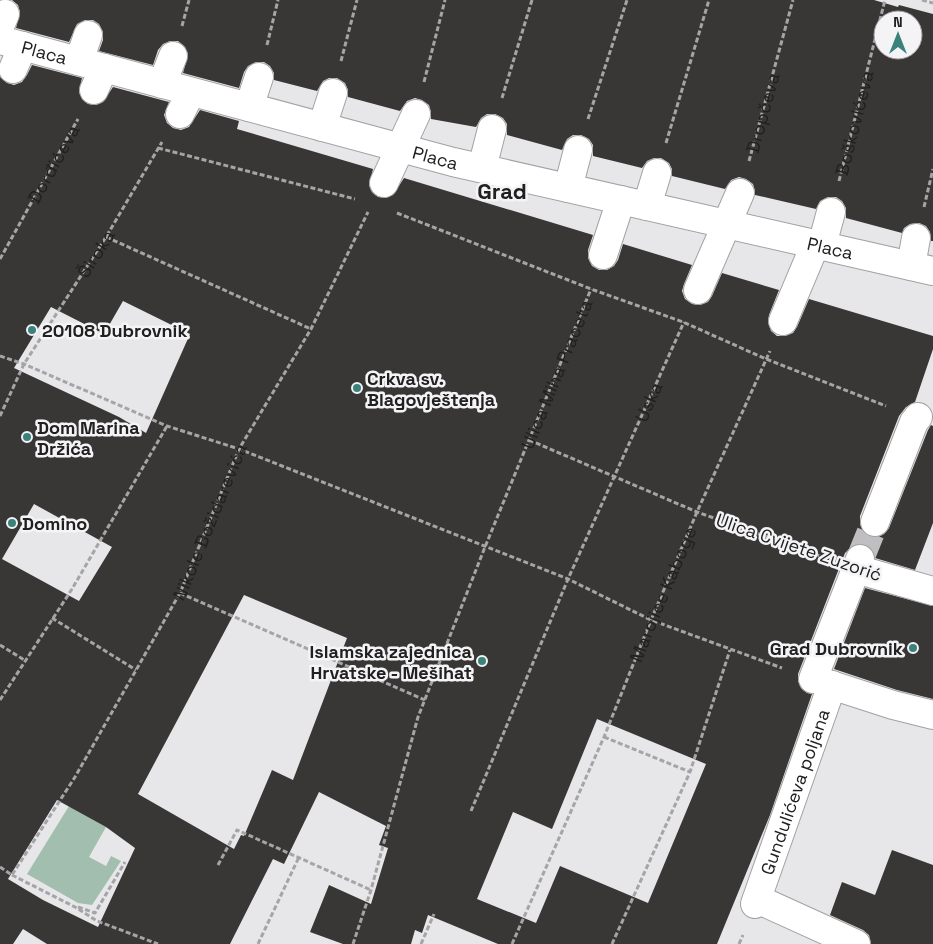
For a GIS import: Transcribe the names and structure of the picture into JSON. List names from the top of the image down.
{
  "streets": {
    "street": ["Placa", "Ulica Cvijete Zuzorić", "Gundulićeva poljana"],
    "path": [
      "Dropčeva",
      "Boškovićeva",
      "Đorđićeva",
      "Široka",
      "Ulica Miha Praceta",
      "Uska",
      "Nikole Božidarevića",
      "Marojice Kaboge"
    ]
  },
  "crossings": [
    ["Placa", "Đorđićeva"],
    ["Placa", "Široka"],
    ["Ulica Miha Praceta", "Ulica Cvijete Zuzorić"],
    ["Uska", "Ulica Cvijete Zuzorić"],
    ["Ulica Cvijete Zuzorić", "Marojice Kaboge"],
    ["Ulica Cvijete Zuzorić", "Gundulićeva poljana"]
  ],
  "districts": ["Grad"],
  "places": [
    "20108 Dubrovnik",
    "Crkva sv. Blagovještenja",
    "Dom Marina Držića",
    "Domino",
    "Grad Dubrovnik",
    "Islamska zajednica Hrvatske - Mešihat"
  ],
  "north": "top"
}
